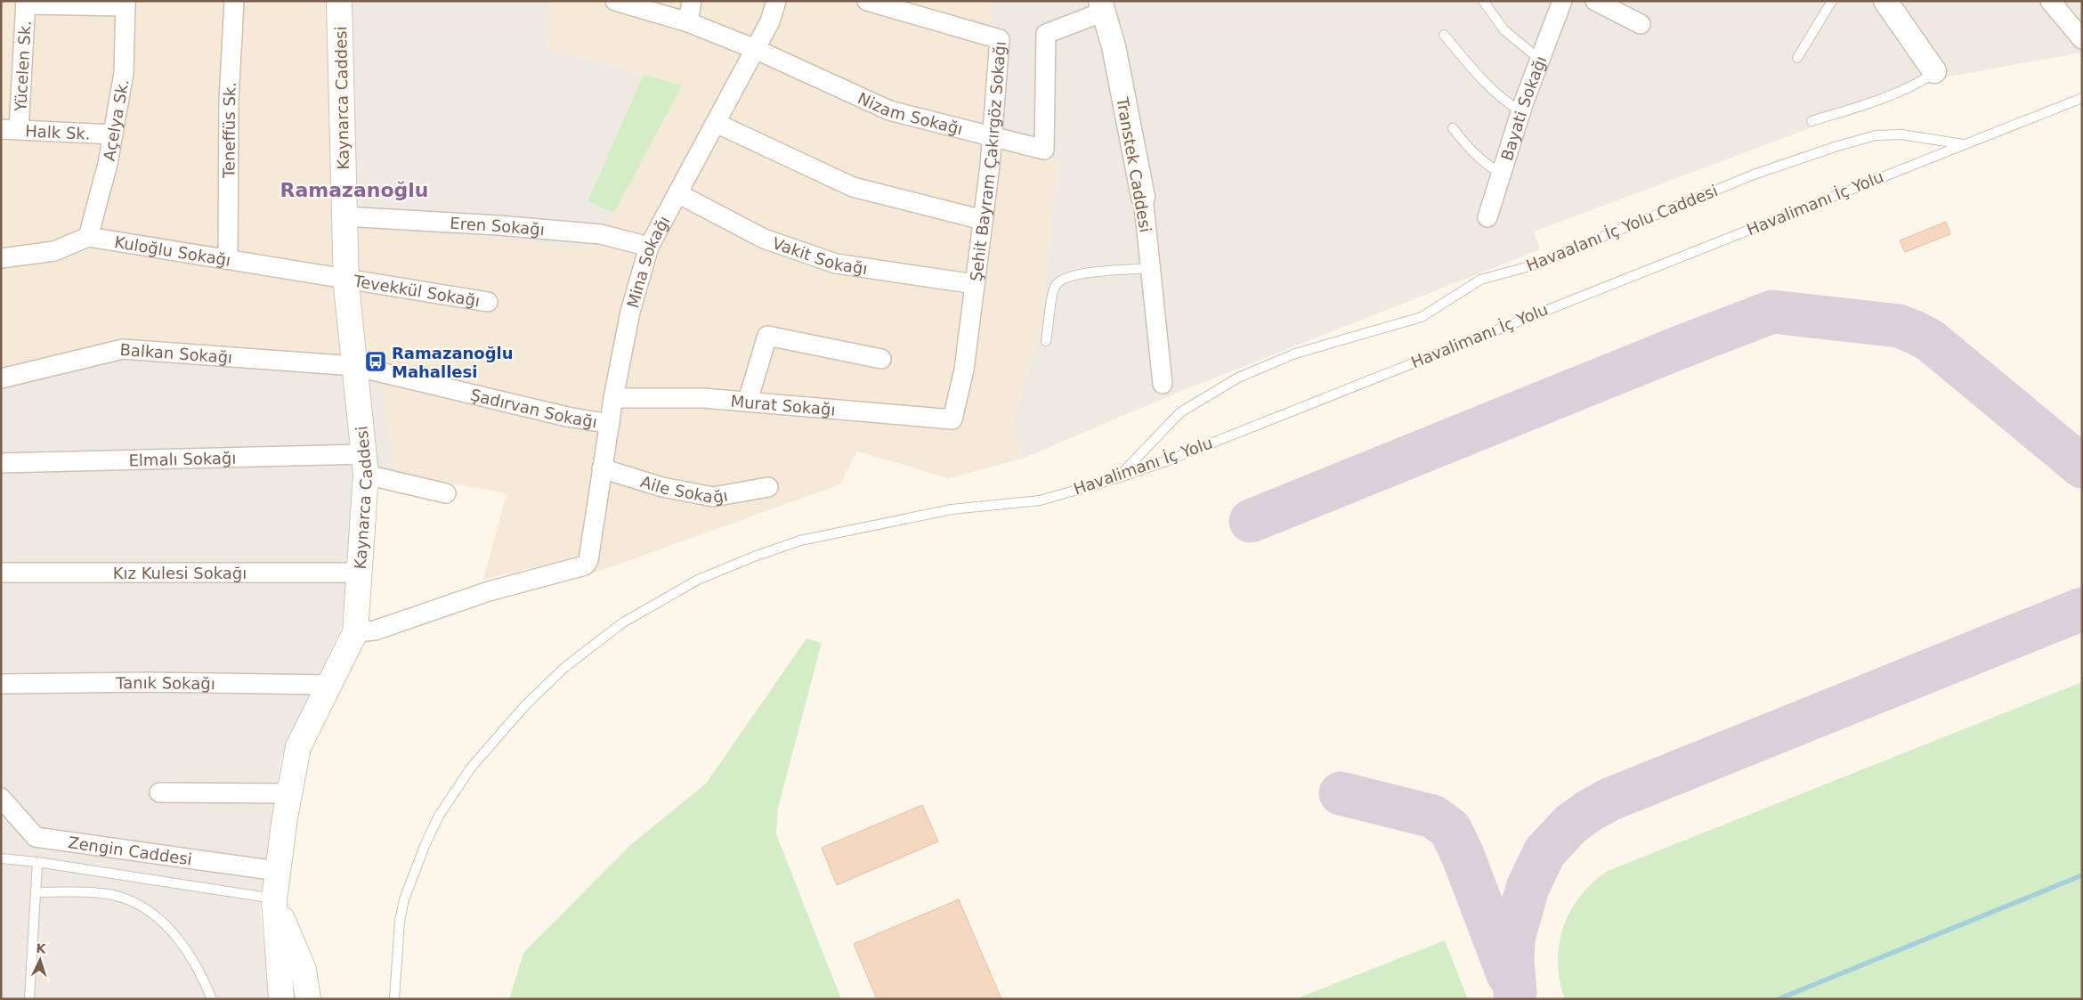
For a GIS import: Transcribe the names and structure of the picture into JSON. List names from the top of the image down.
{
  "streets": {
    "main road": ["Kaynarca Caddesi"],
    "street": [
      "Yücelen Sk.",
      "Bayati Sokağı",
      "Nizam Sokağı",
      "Açelya Sk.",
      "Teneffüs Sk.",
      "Halk Sk.",
      "Şehit Bayram Çakırgöz Sokağı",
      "Transtek Caddesi",
      "Eren Sokağı",
      "Kuloğlu Sokağı",
      "Vakit Sokağı",
      "Mina Sokağı",
      "Tevekkül Sokağı",
      "Balkan Sokağı",
      "Murat Sokağı",
      "Şadırvan Sokağı",
      "Elmalı Sokağı",
      "Aile Sokağı",
      "Kız Kulesi Sokağı",
      "Tanık Sokağı",
      "Zengin Caddesi"
    ],
    "lane": ["Havalimanı İç Yolu", "Havaalanı İç Yolu Caddesi"]
  },
  "crossings": [
    ["Yücelen Sk.", "Halk Sk."],
    ["Kaynarca Caddesi", "Eren Sokağı"],
    ["Kaynarca Caddesi", "Kuloğlu Sokağı"],
    ["Kaynarca Caddesi", "Mina Sokağı"],
    ["Kaynarca Caddesi", "Tevekkül Sokağı"],
    ["Kaynarca Caddesi", "Balkan Sokağı"],
    ["Kaynarca Caddesi", "Şadırvan Sokağı"],
    ["Kaynarca Caddesi", "Elmalı Sokağı"],
    ["Kaynarca Caddesi", "Kız Kulesi Sokağı"],
    ["Kaynarca Caddesi", "Tanık Sokağı"],
    ["Kaynarca Caddesi", "Zengin Caddesi"],
    ["Nizam Sokağı", "Şehit Bayram Çakırgöz Sokağı"],
    ["Nizam Sokağı", "Transtek Caddesi"],
    ["Nizam Sokağı", "Mina Sokağı"],
    ["Açelya Sk.", "Halk Sk."],
    ["Açelya Sk.", "Kuloğlu Sokağı"],
    ["Teneffüs Sk.", "Kuloğlu Sokağı"],
    ["Şehit Bayram Çakırgöz Sokağı", "Vakit Sokağı"],
    ["Şehit Bayram Çakırgöz Sokağı", "Murat Sokağı"],
    ["Havalimanı İç Yolu", "Havaalanı İç Yolu Caddesi"],
    ["Eren Sokağı", "Mina Sokağı"],
    ["Kuloğlu Sokağı", "Tevekkül Sokağı"],
    ["Vakit Sokağı", "Mina Sokağı"],
    ["Mina Sokağı", "Murat Sokağı"],
    ["Mina Sokağı", "Şadırvan Sokağı"],
    ["Mina Sokağı", "Aile Sokağı"],
    ["Balkan Sokağı", "Şadırvan Sokağı"]
  ],
  "districts": ["Ramazanoğlu"],
  "places": {
    "bus stop": ["Ramazanoğlu Mahallesi"]
  },
  "north": "top"
}
